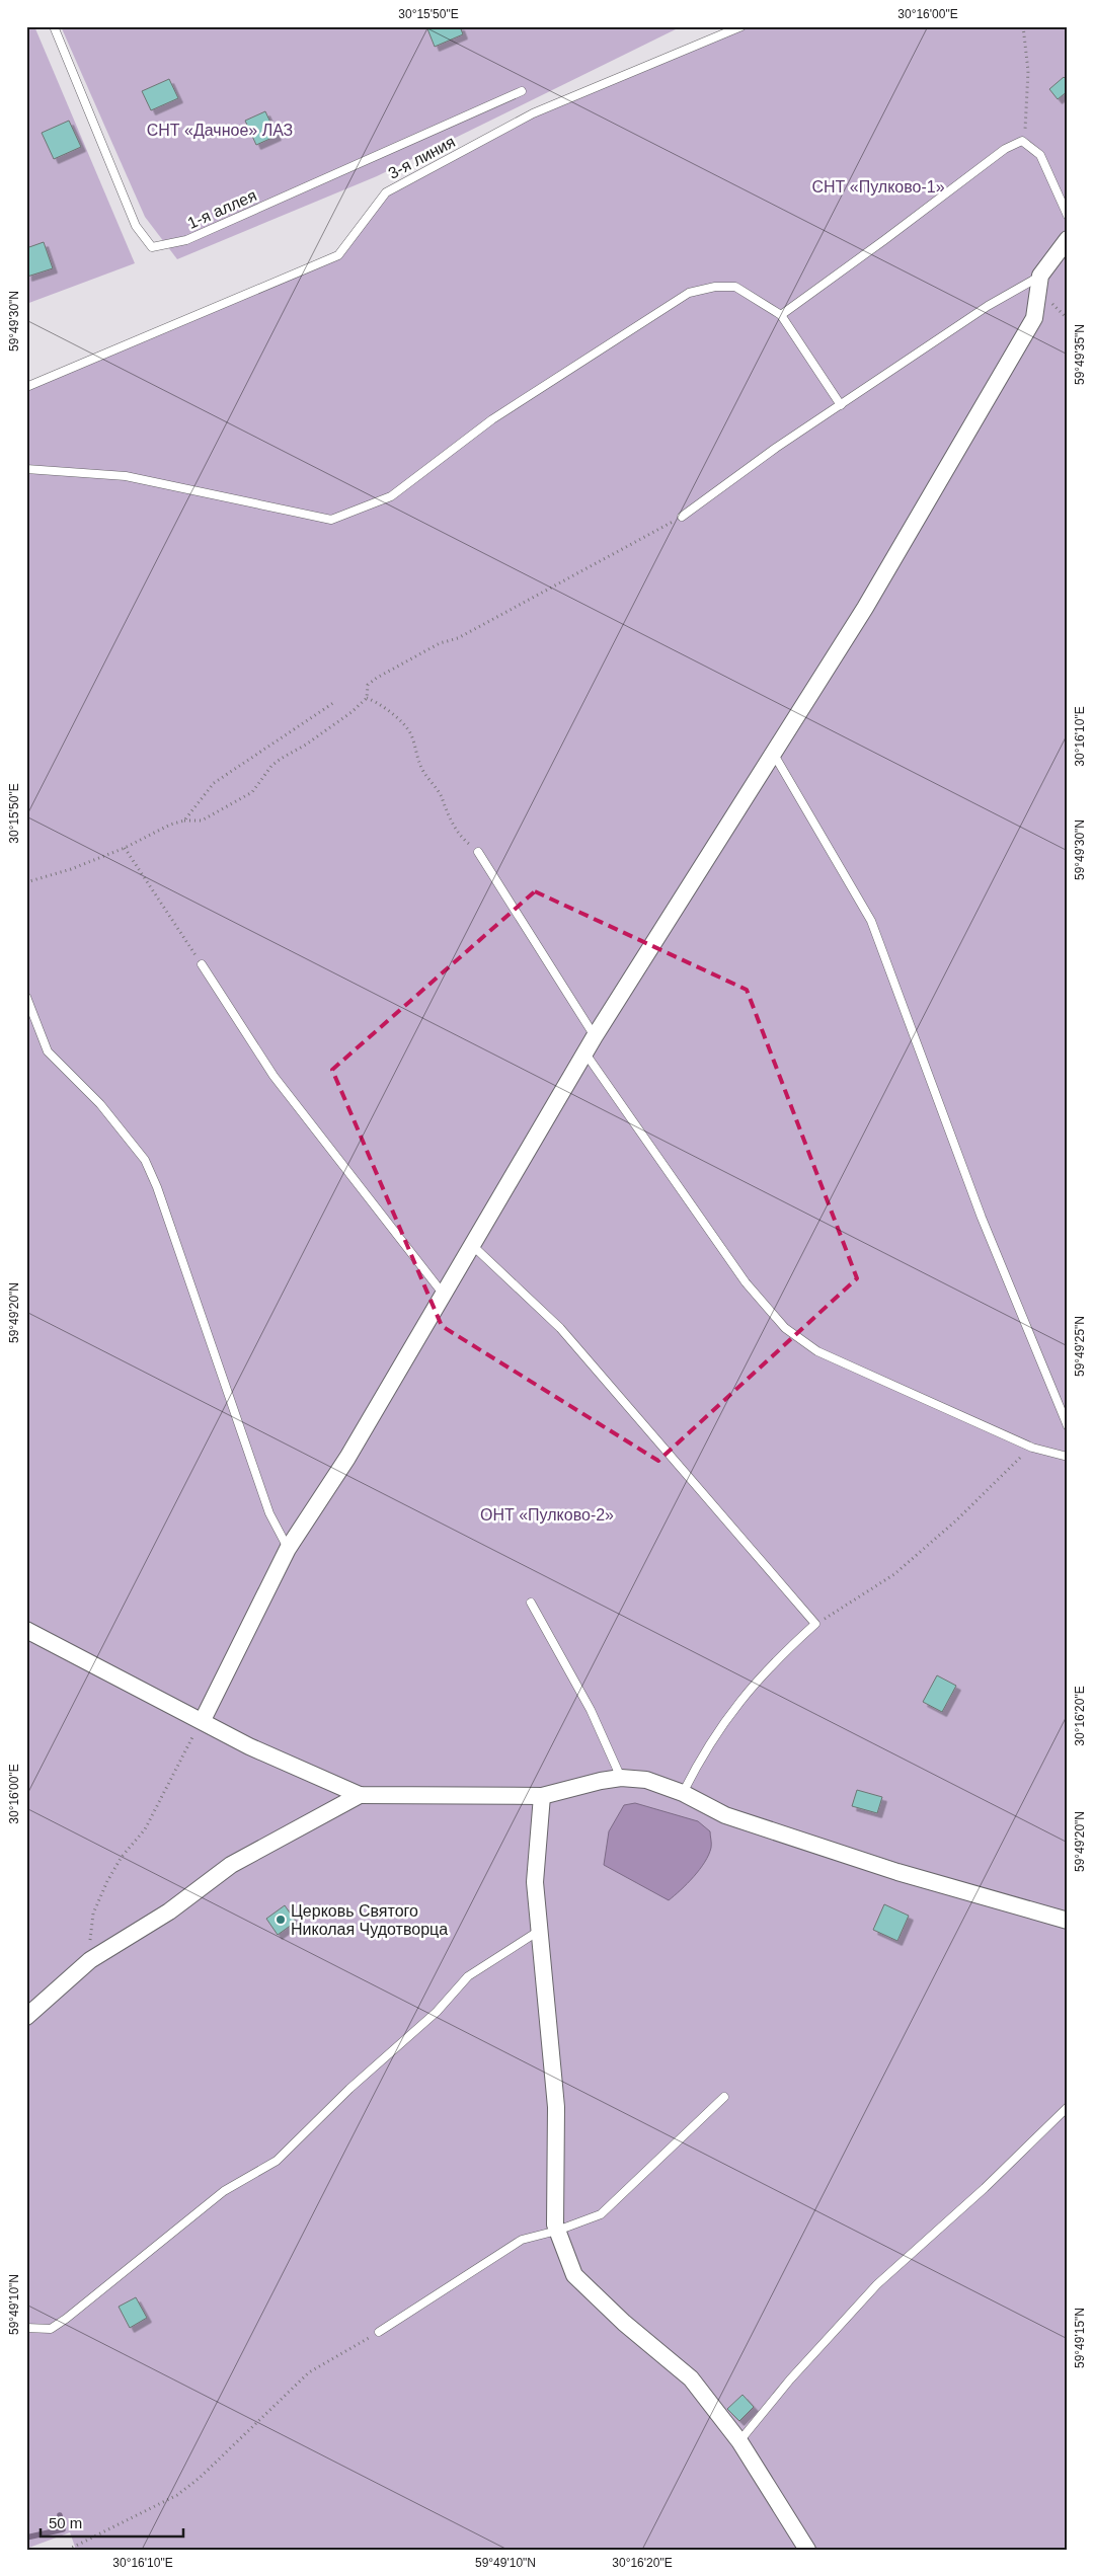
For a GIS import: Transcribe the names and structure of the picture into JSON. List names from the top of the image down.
{
  "streets": {
    "lane": ["3-я линия", "1-я аллея"]
  },
  "parks": ["СНТ «Дачное» ЛАЗ", "СНТ «Пулково-1»", "ОНТ «Пулково-2»"],
  "places": ["Церковь Святого Николая Чудотворца"],
  "scale_bar": "50 m",
  "coordinates": [
    "30°15'50\"E",
    "30°16'00\"E",
    "59°49'30\"N",
    "59°49'35\"N",
    "30°16'10\"E",
    "59°49'20\"N",
    "59°49'25\"N",
    "30°16'20\"E",
    "59°49'10\"N",
    "59°49'15\"N"
  ]
}
